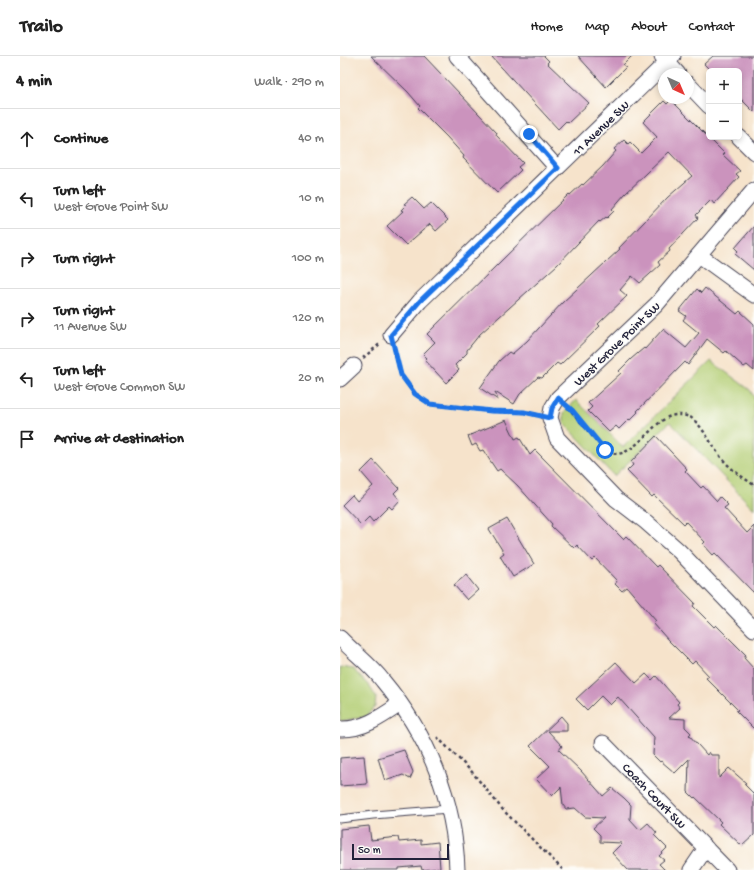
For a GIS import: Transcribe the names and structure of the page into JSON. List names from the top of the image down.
{
  "streets": {
    "street": ["11 Avenue SW", "West Grove Point SW", "Coach Court SW"]
  },
  "scale_bar": "50 m",
  "north": "bottom right",
  "page": {
    "header": "Trailo",
    "nav": [
      "Home",
      "Map",
      "About",
      "Contact"
    ],
    "heading": ["4 min", "Walk · 290 m"],
    "map_buttons": ["+", "−"],
    "list": [
      ["Continue", "40 m"],
      ["Turn left", "West Grove Point SW", "10 m"],
      ["Turn right", "100 m"],
      ["Turn right", "11 Avenue SW", "120 m"],
      ["Turn left", "West Grove Common SW", "20 m"],
      "Arrive at destination"
    ],
    "scale": "50 m"
  }
}
